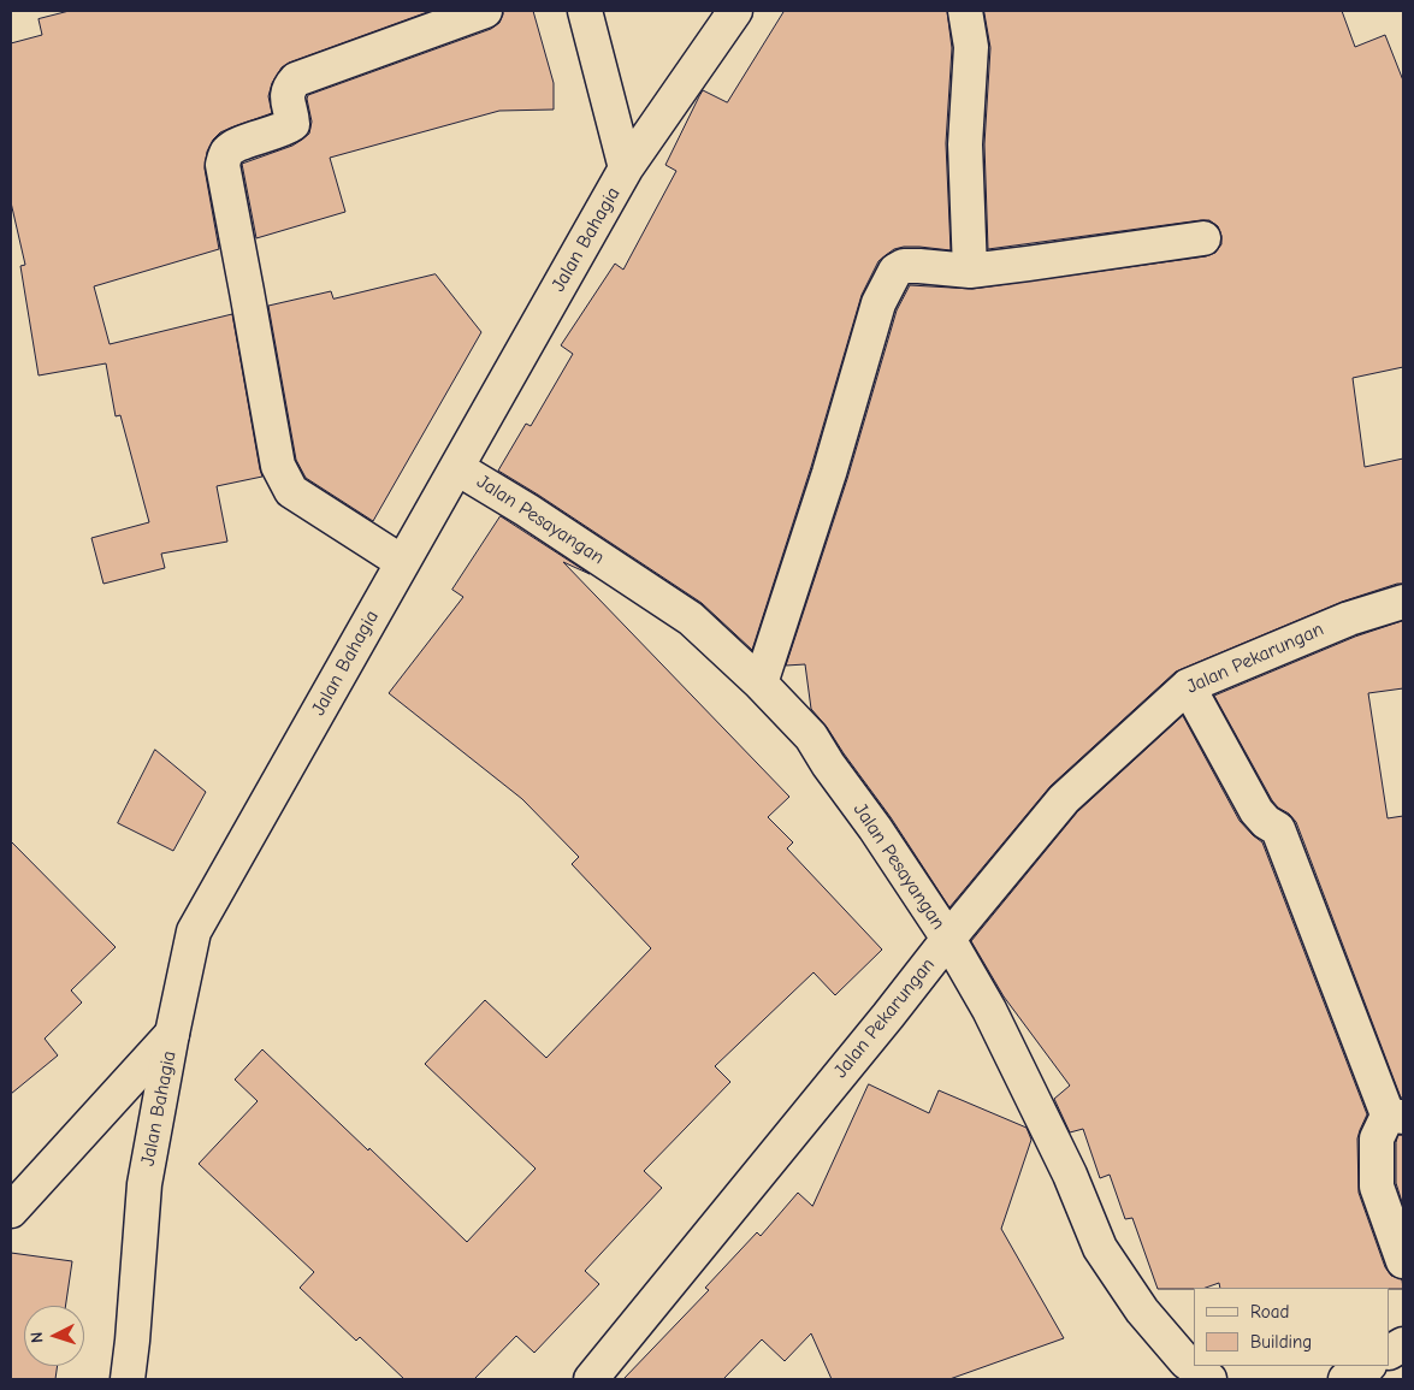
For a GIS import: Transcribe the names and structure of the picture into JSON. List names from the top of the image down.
{
  "streets": {
    "street": ["Jalan Bahagia", "Jalan Pesayangan", "Jalan Pekarungan"]
  },
  "crossings": [
    ["Jalan Bahagia", "Jalan Pesayangan"],
    ["Jalan Pesayangan", "Jalan Pekarungan"]
  ],
  "legend": ["Road", "Building"],
  "north": "left"
}
